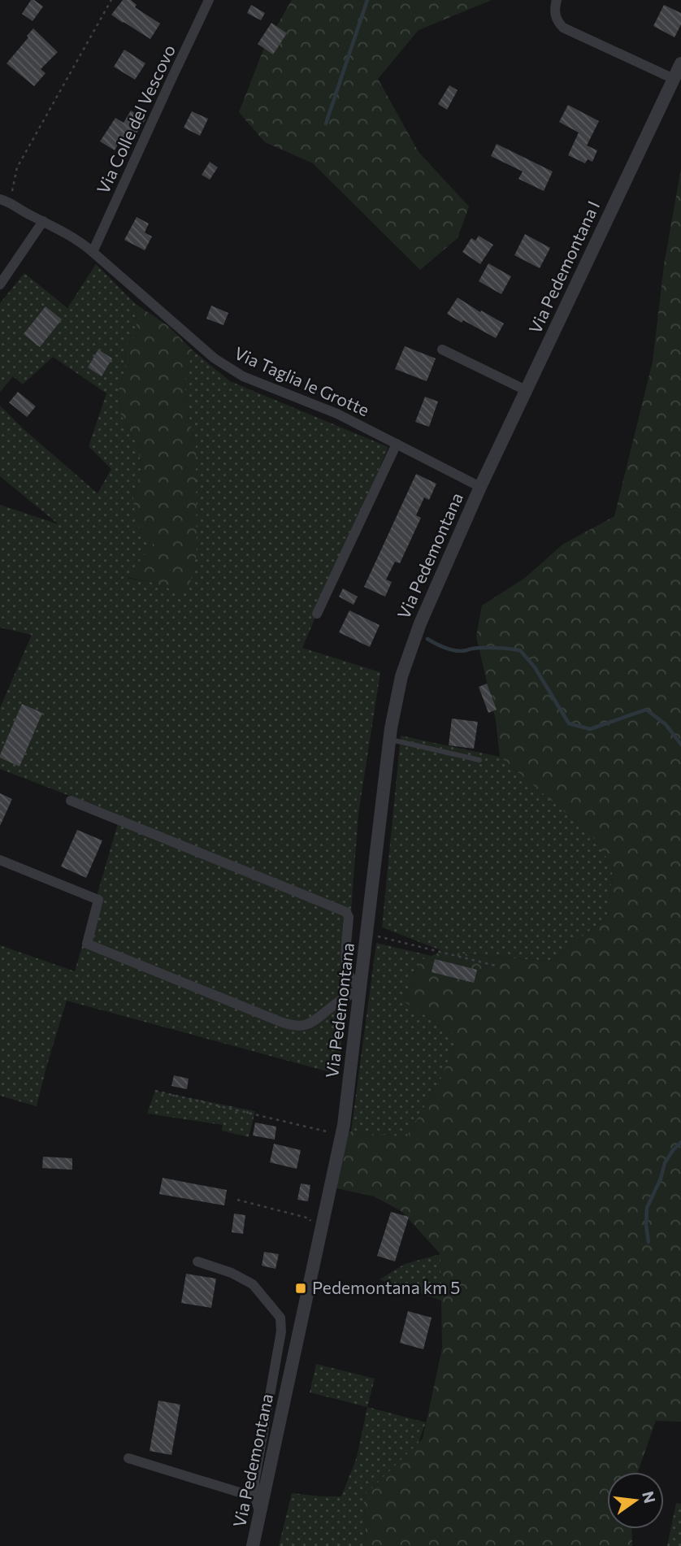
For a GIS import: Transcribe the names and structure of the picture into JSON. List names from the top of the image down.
{
  "streets": {
    "street": [
      "Via Colle del Vescovo",
      "Via Pedemontana I",
      "Via Taglia le Grotte",
      "Via Pedemontana"
    ]
  },
  "crossings": [
    ["Via Colle del Vescovo", "Via Taglia le Grotte"],
    ["Via Pedemontana I", "Via Taglia le Grotte"],
    ["Via Pedemontana I", "Via Pedemontana"],
    ["Via Taglia le Grotte", "Via Pedemontana"]
  ],
  "places": {
    "transit": ["Pedemontana km 5"]
  },
  "north": "right"
}
